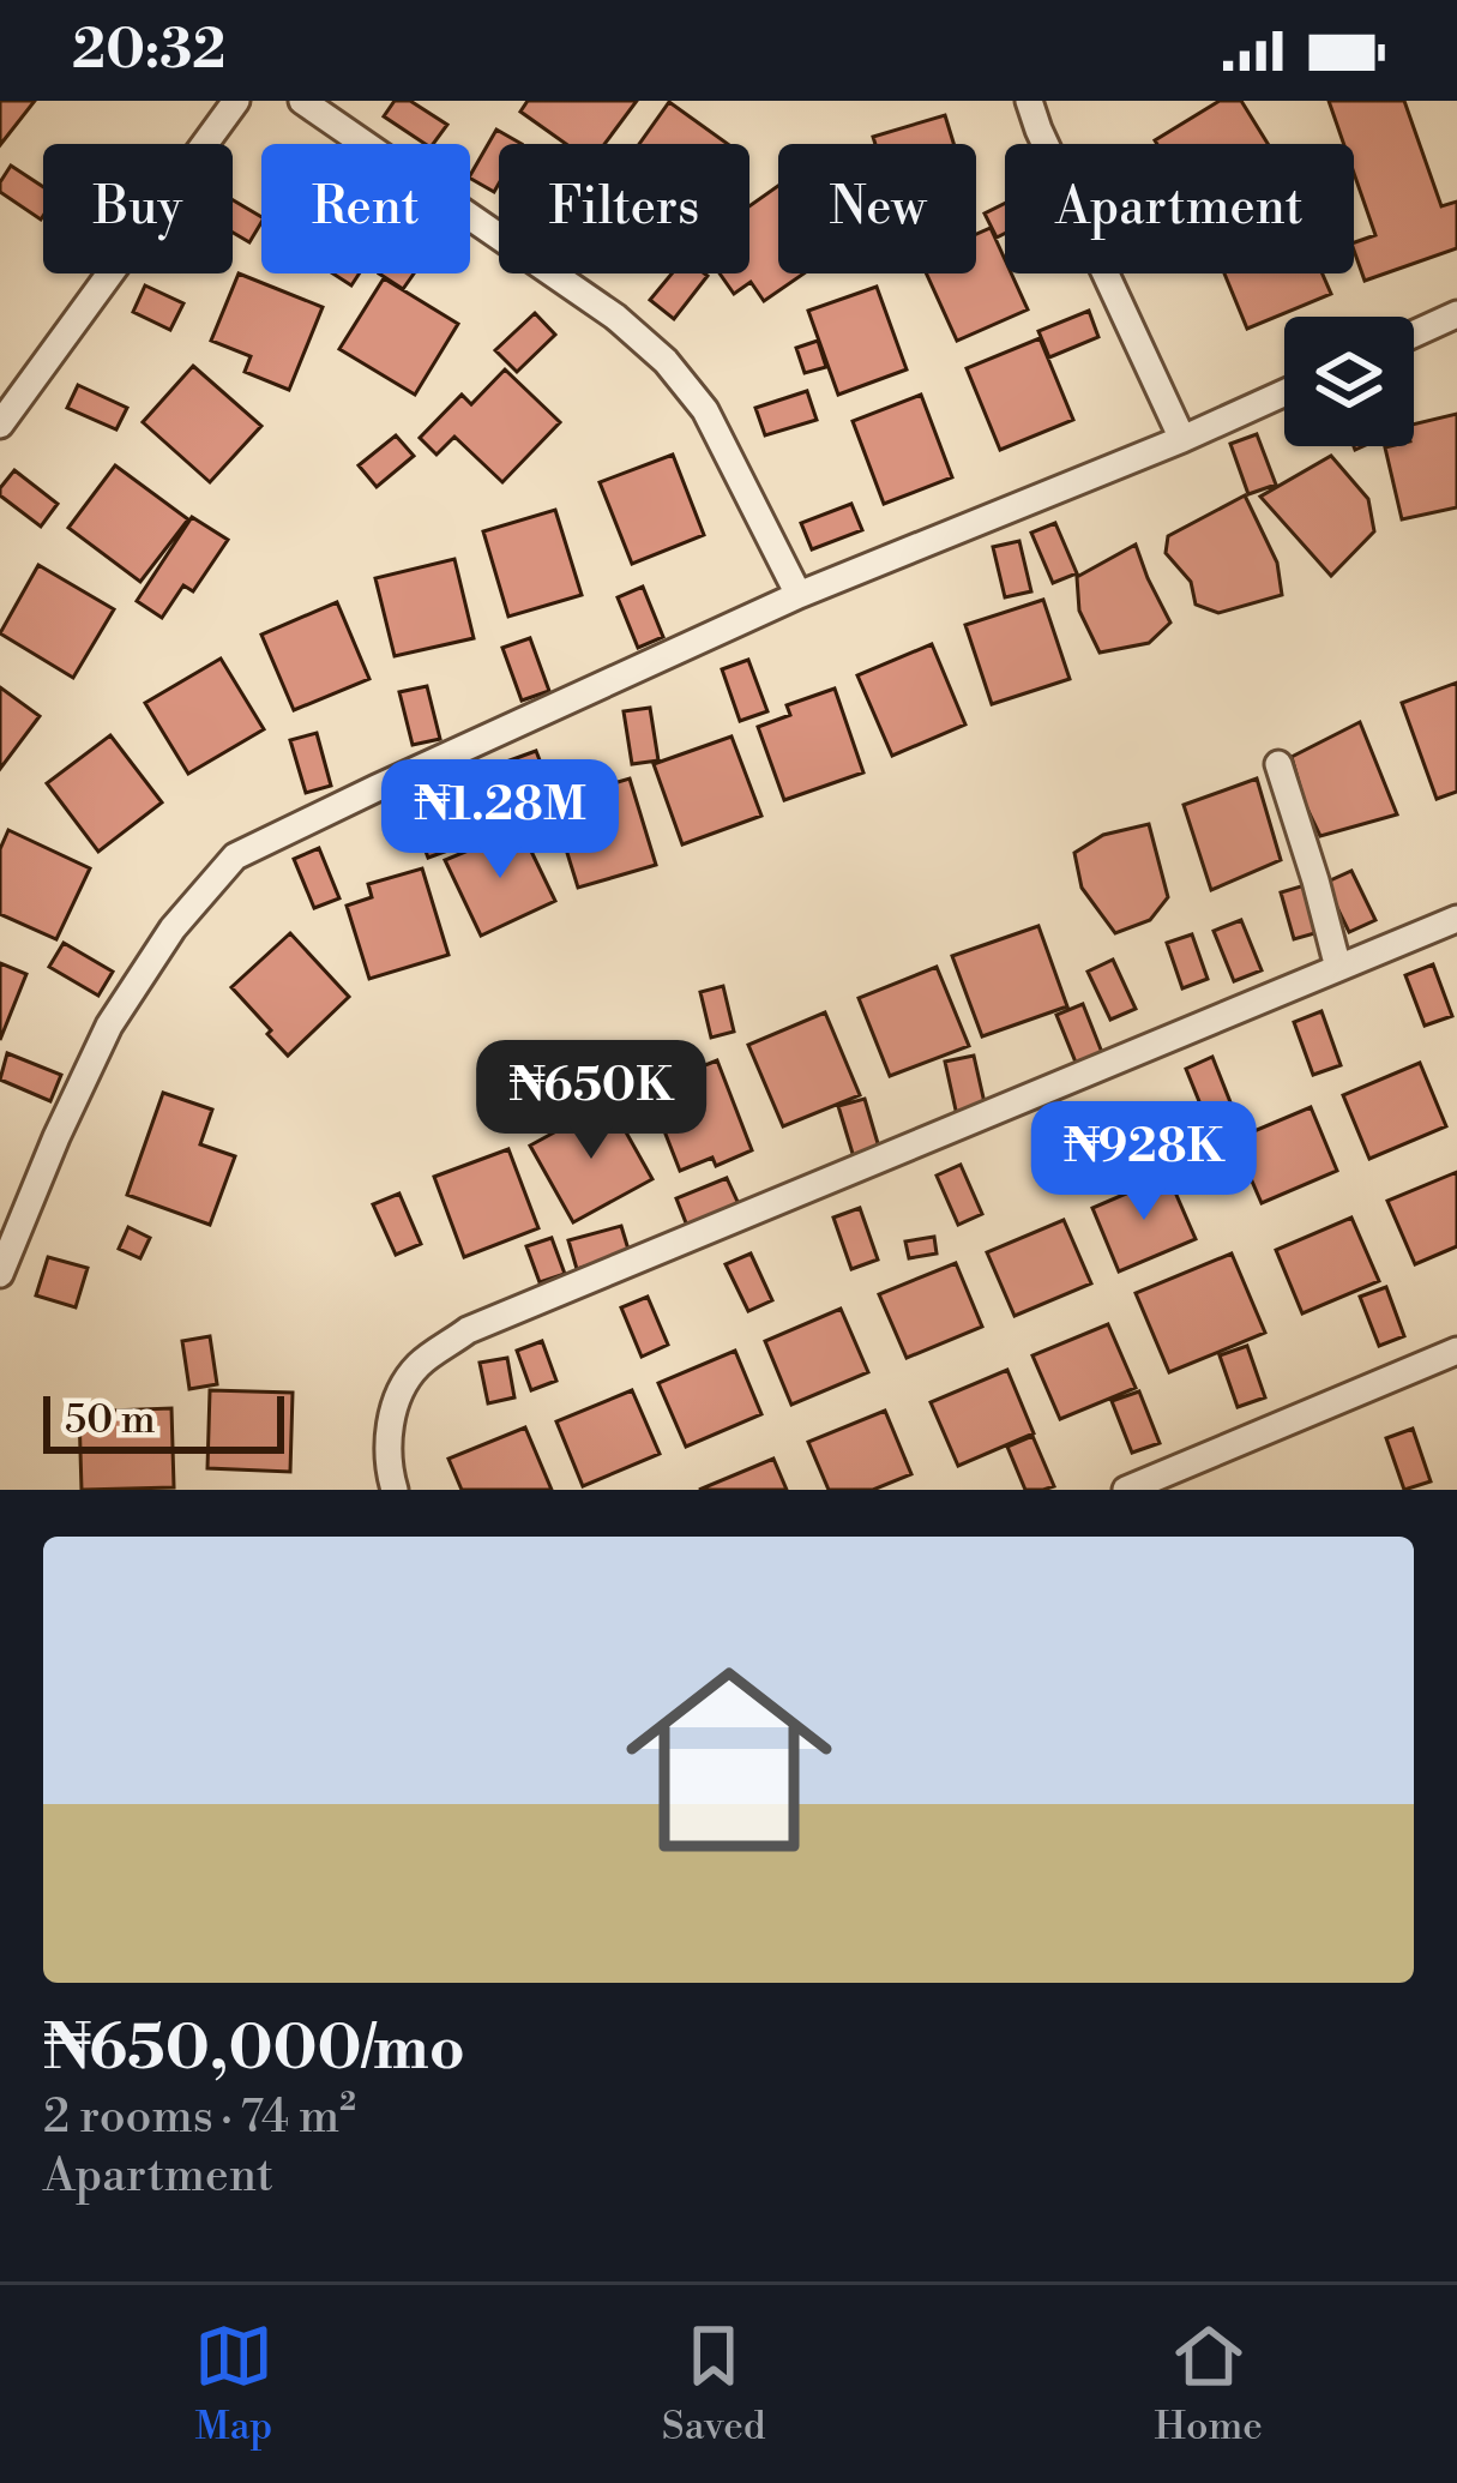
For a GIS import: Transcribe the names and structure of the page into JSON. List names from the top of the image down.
{
  "scale_bar": "50 m",
  "page": {
    "status": "20:32",
    "chip": [
      "Buy",
      "Rent",
      "Filters",
      "New",
      "Apartment"
    ],
    "price": ["₦1.28M", "₦650K", "₦928K"],
    "scale": "50 m",
    "list": [
      {
        "name": "₦650,000/mo",
        "note": "2 rooms · 74 m² · Apartment"
      }
    ],
    "tabs": ["Map", "Saved", "Home"]
  }
}
